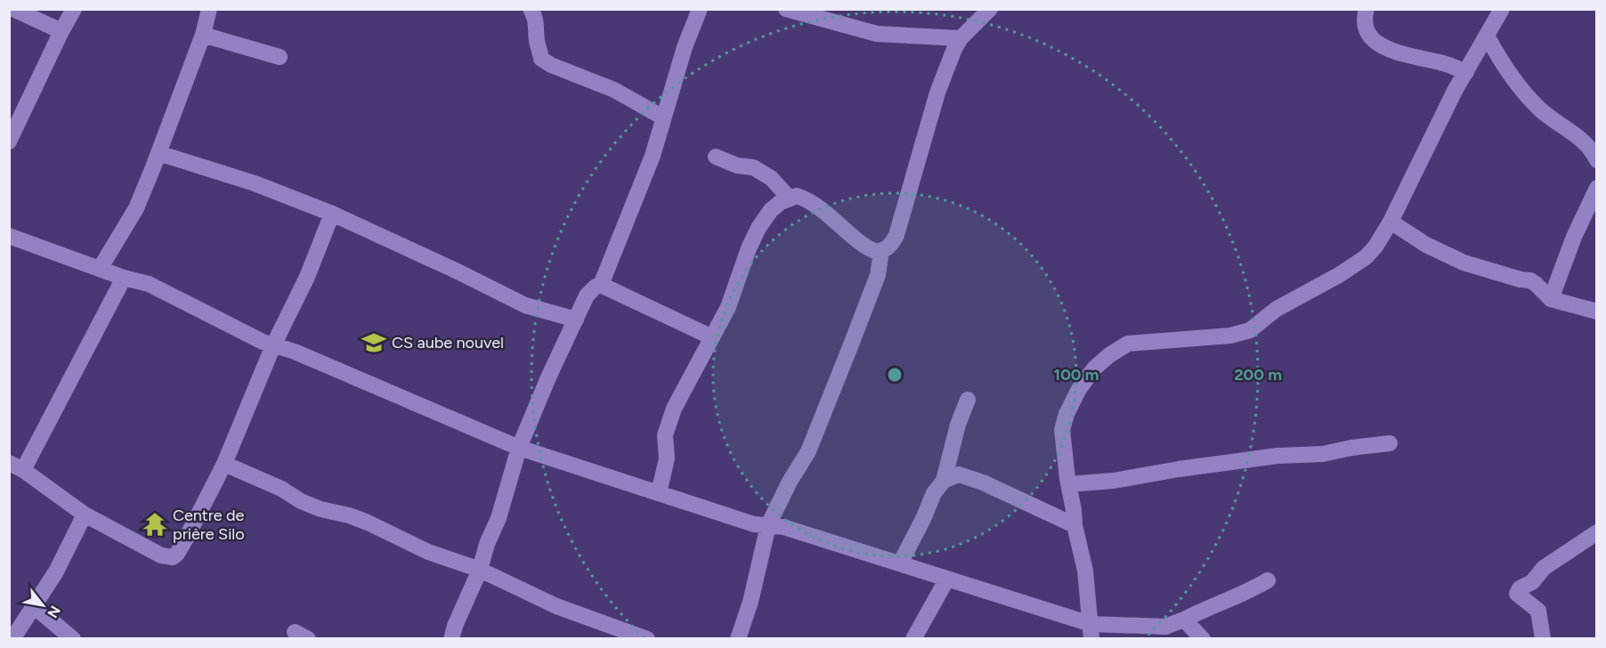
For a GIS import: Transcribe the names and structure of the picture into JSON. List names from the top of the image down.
{
  "places": {
    "school or university": ["CS aube nouvel"],
    "temple": ["Centre de prière Silo"]
  },
  "north": "bottom right",
  "rings": ["100 m", "200 m"]
}
